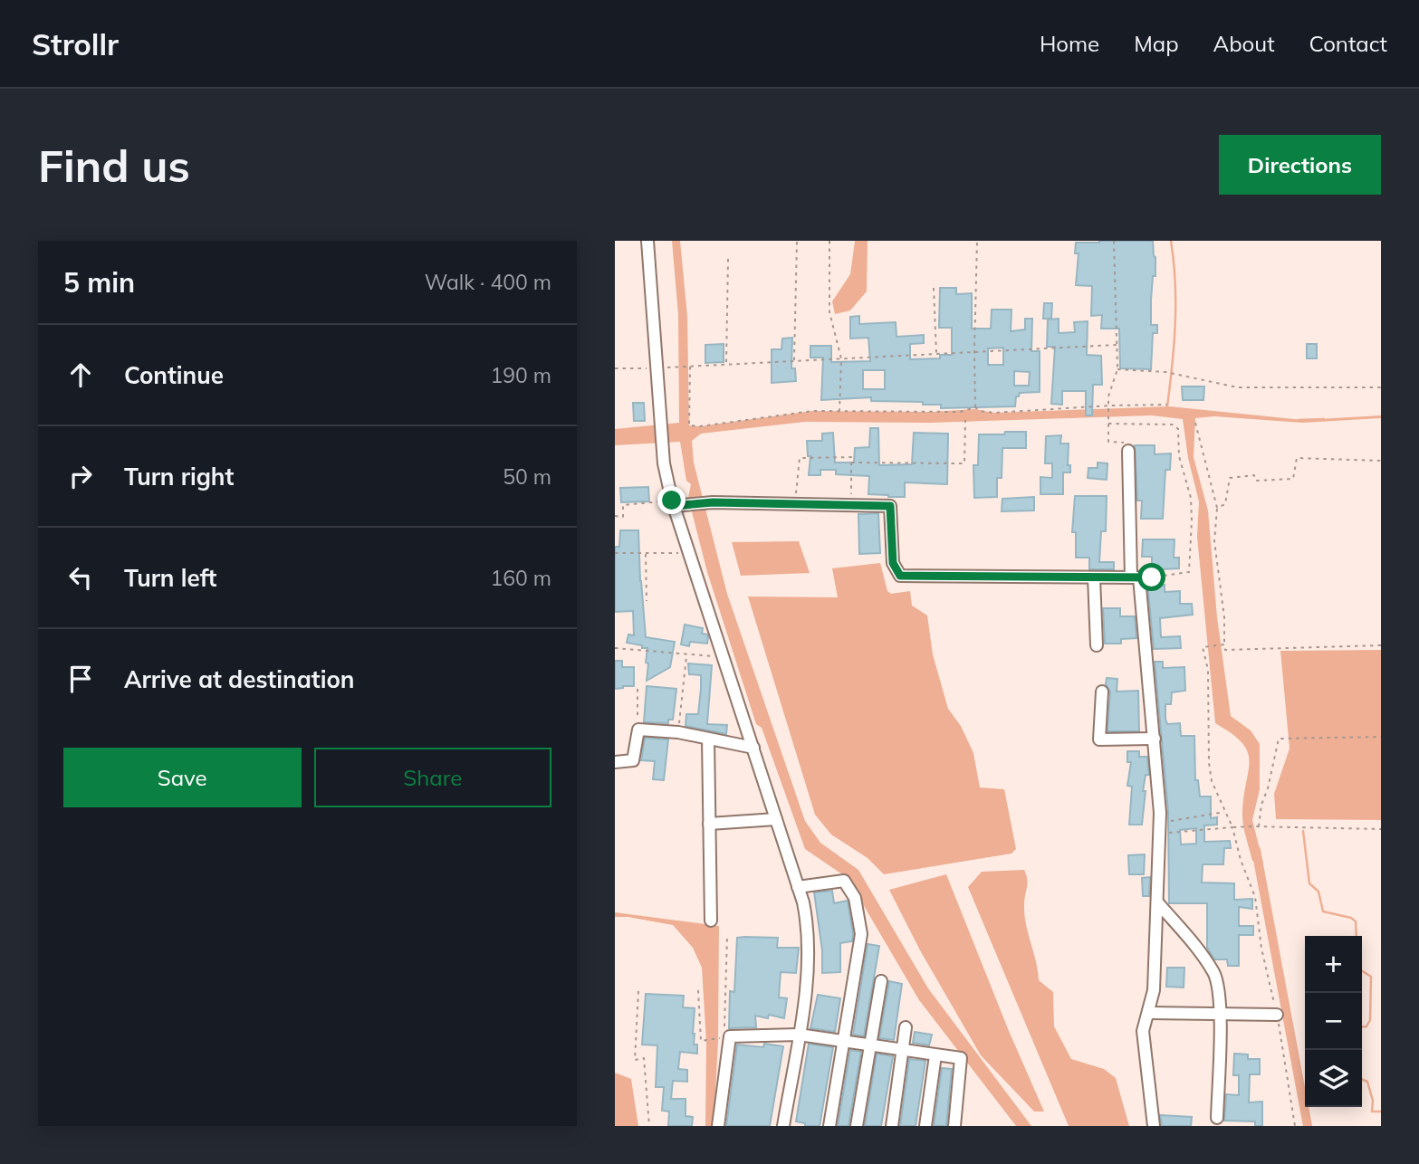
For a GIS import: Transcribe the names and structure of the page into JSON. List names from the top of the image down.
{
  "page": {
    "header": "Strollr",
    "nav": [
      "Home",
      "Map",
      "About",
      "Contact"
    ],
    "buttons": [
      "Directions",
      ["Save", "Share"]
    ],
    "title": "Find us",
    "heading": ["5 min", "Walk · 400 m"],
    "list": [
      ["Continue", "190 m"],
      ["Turn right", "50 m"],
      ["Turn left", "160 m"],
      "Arrive at destination"
    ],
    "map_buttons": ["+", "−"]
  }
}
